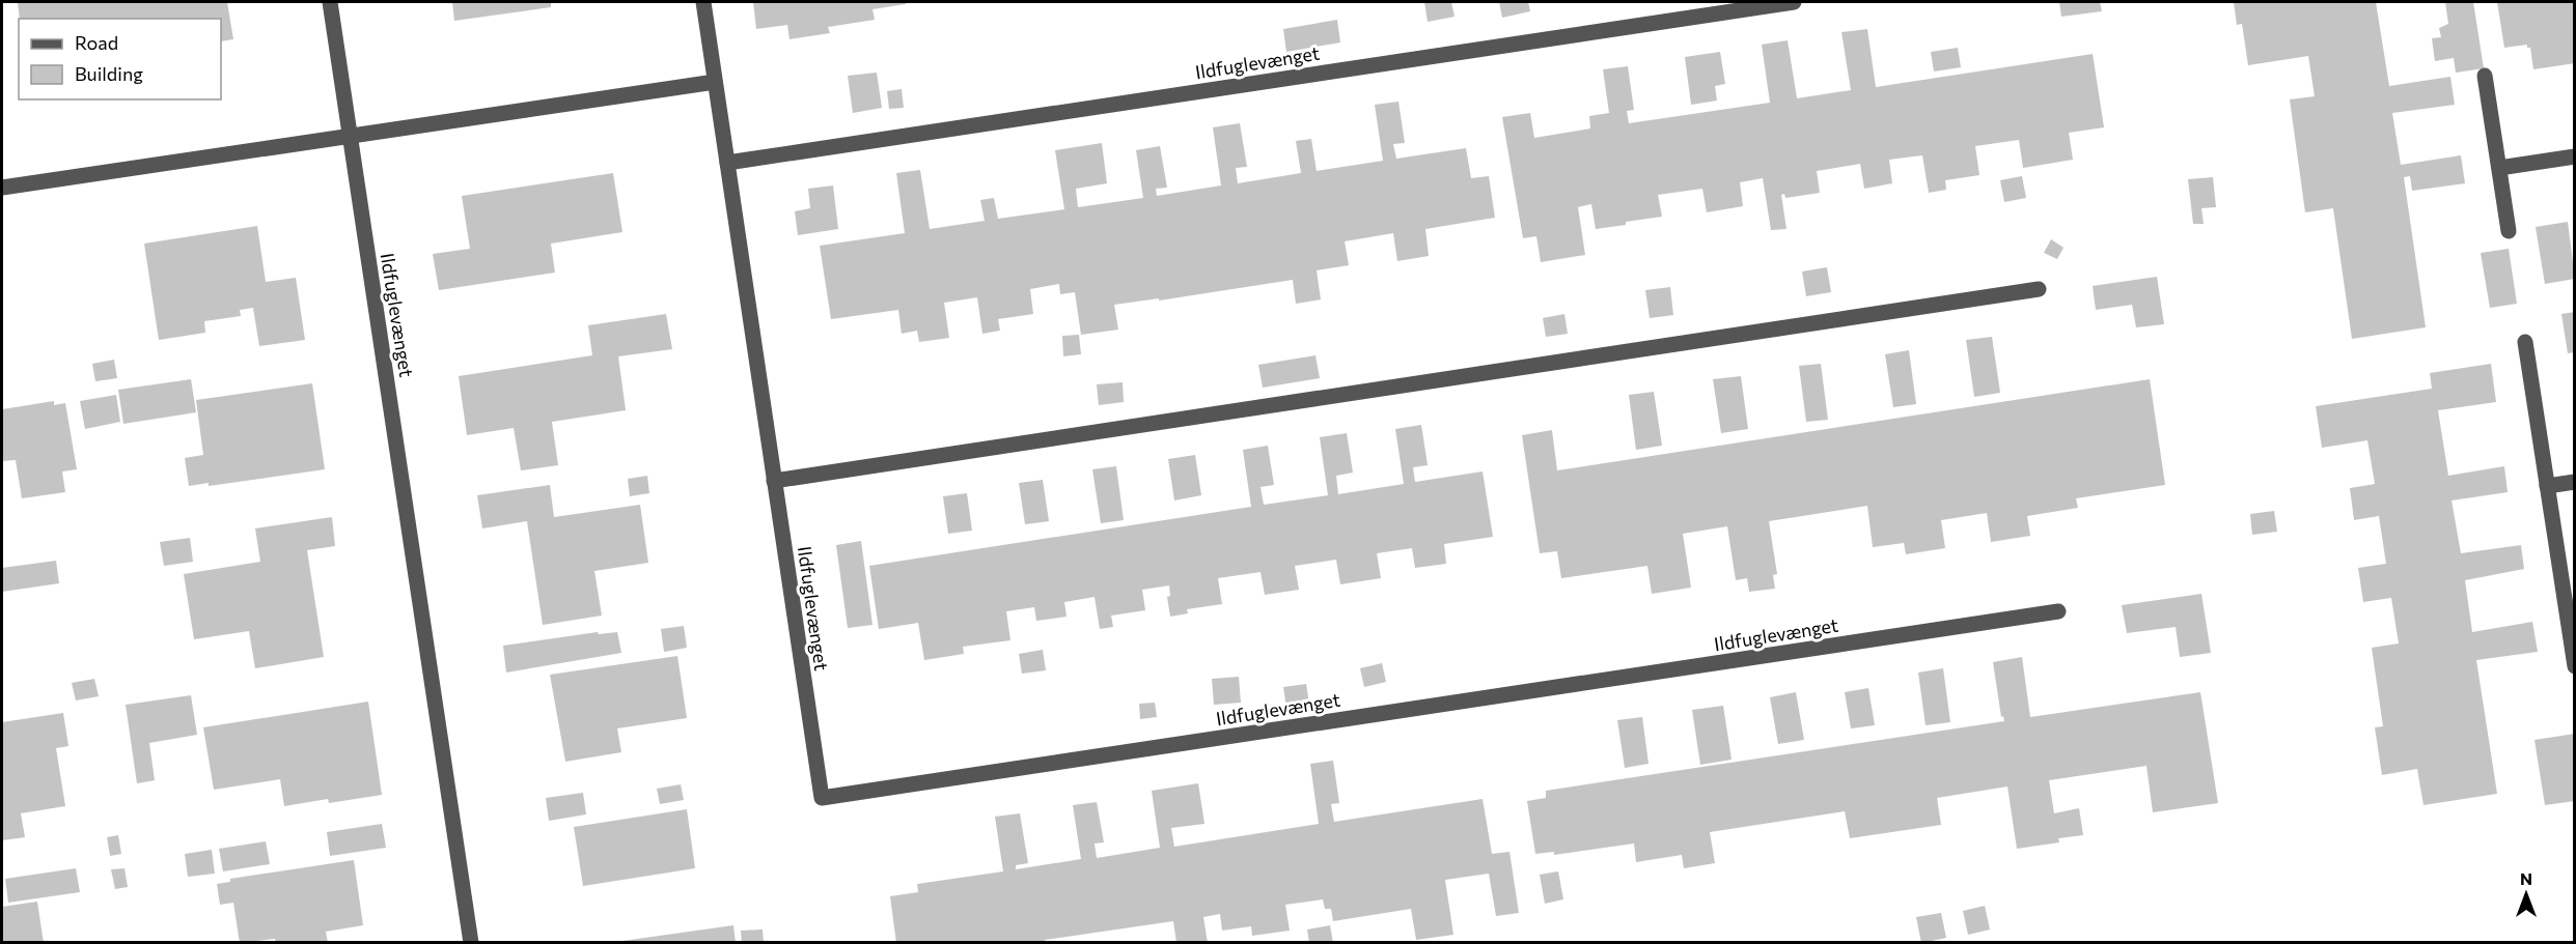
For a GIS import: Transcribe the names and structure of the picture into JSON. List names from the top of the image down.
{
  "streets": {
    "street": ["Ildfuglevænget"]
  },
  "legend": ["Road", "Building"],
  "north": "top"
}
